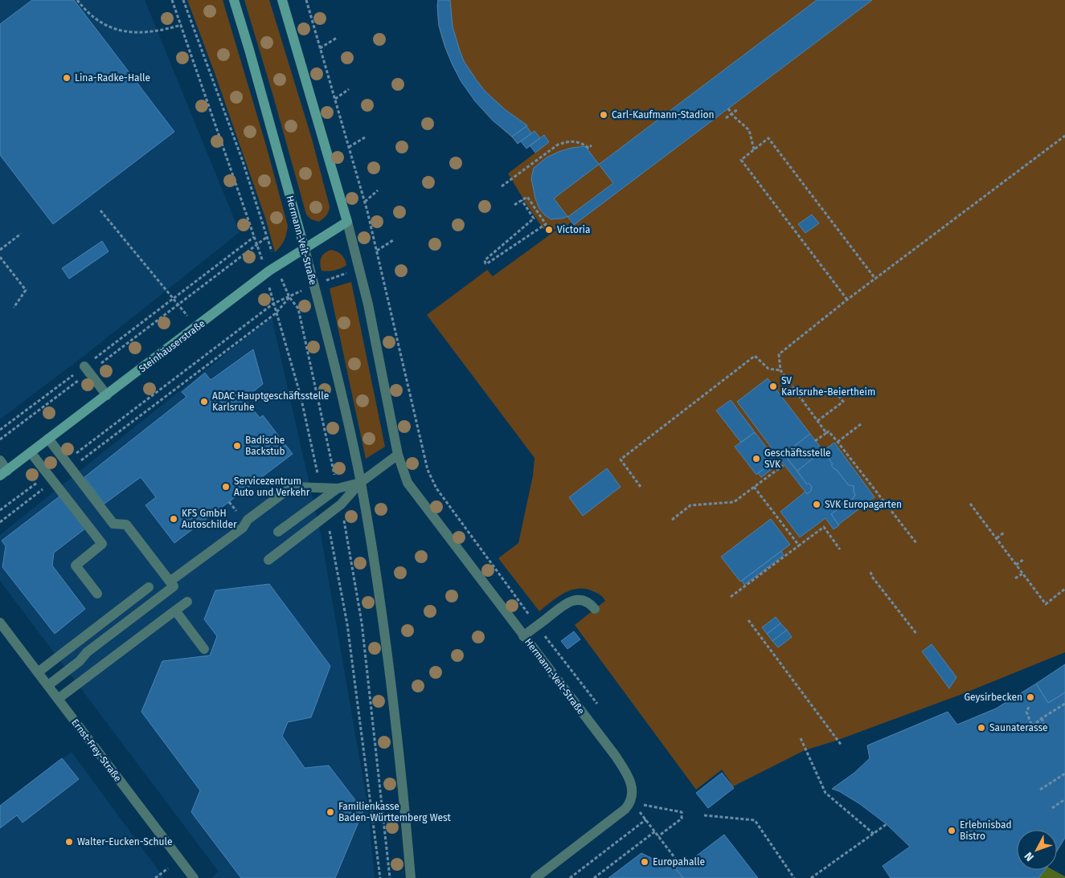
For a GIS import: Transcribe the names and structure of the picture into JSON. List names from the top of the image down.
{
  "streets": {
    "street": ["Hermann-Veit-Straße", "Steinhäuserstraße", "Ernst-Frey-Straße"]
  },
  "crossings": [
    ["Hermann-Veit-Straße", "Steinhäuserstraße"]
  ],
  "places": [
    "Lina-Radke-Halle",
    "Carl-Kaufmann-Stadion",
    "Victoria",
    "SV Karlsruhe-Beiertheim",
    "ADAC Hauptgeschäftsstelle Karlsruhe",
    "Badische Backstub",
    "Geschäftsstelle SVK",
    "Servicezentrum Auto und Verkehr",
    "SVK Europagarten",
    "KFS GmbH Autoschilder",
    "Geysirbecken",
    "Saunaterasse",
    "Familienkasse Baden-Württemberg West",
    "Erlebnisbad Bistro",
    "Walter-Eucken-Schule",
    "Europahalle"
  ],
  "north": "bottom left"
}
